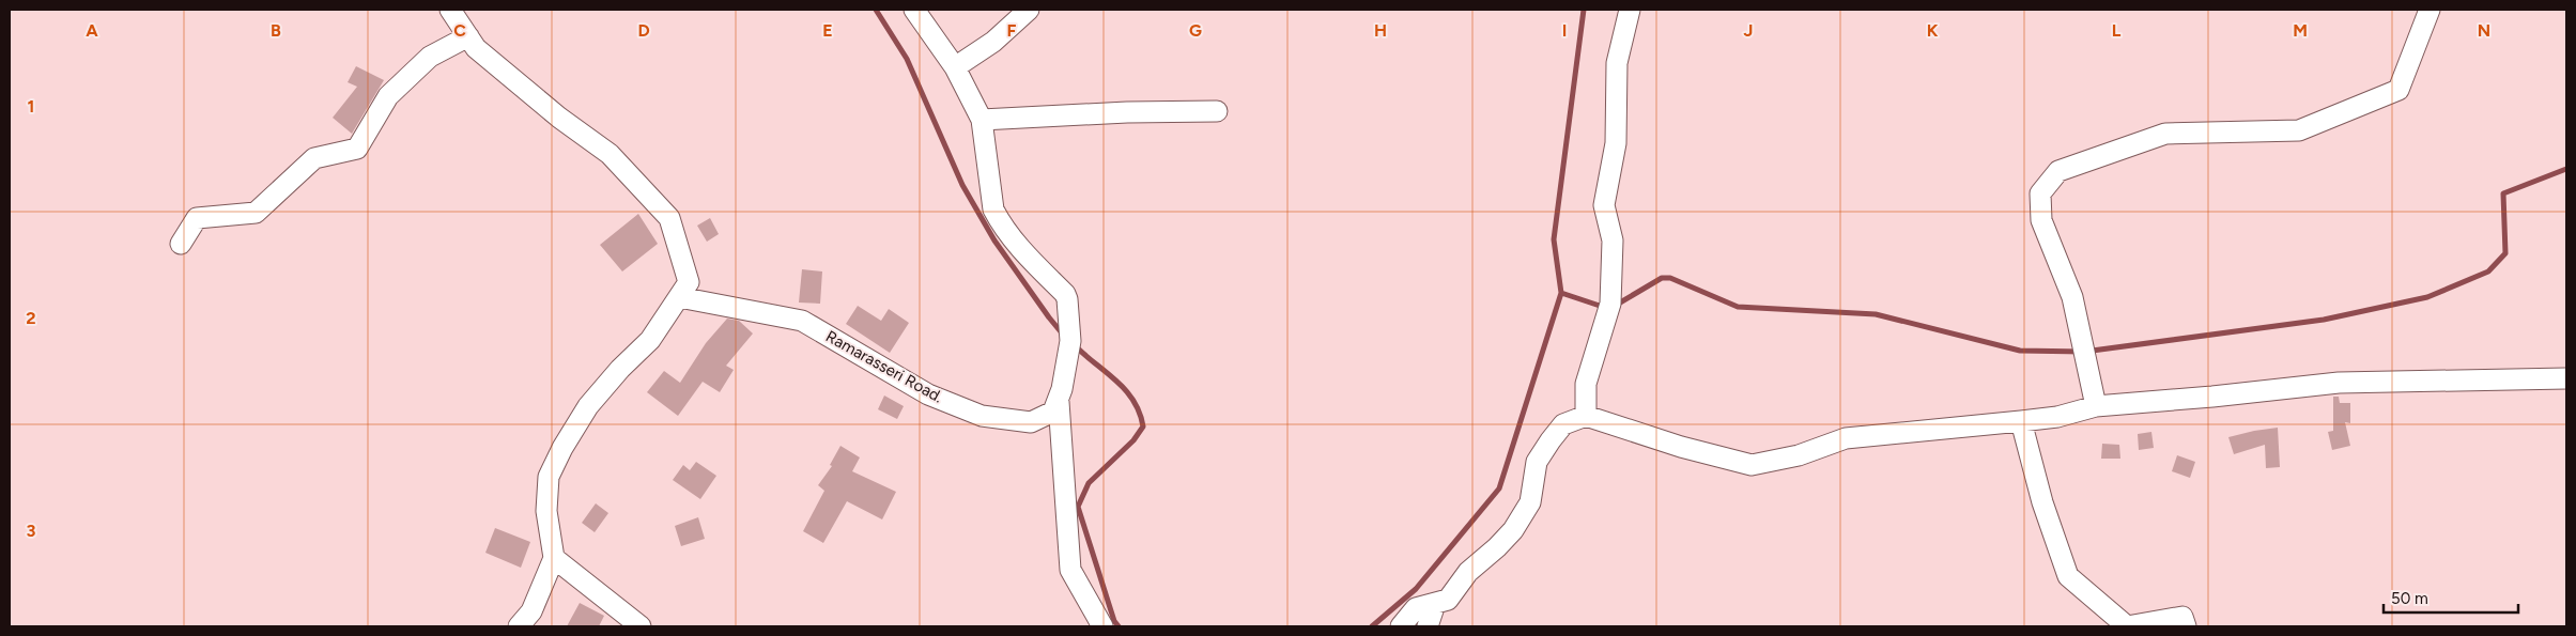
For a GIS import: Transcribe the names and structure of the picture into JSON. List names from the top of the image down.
{
  "streets": {
    "street": ["Ramarasseri Road."]
  },
  "scale_bar": "50 m",
  "grid": {
    "columns": [
      "A",
      "B",
      "C",
      "D",
      "E",
      "F",
      "G",
      "H",
      "I",
      "J",
      "K",
      "L",
      "M",
      "N"
    ],
    "rows": ["1", "2", "3"]
  }
}
